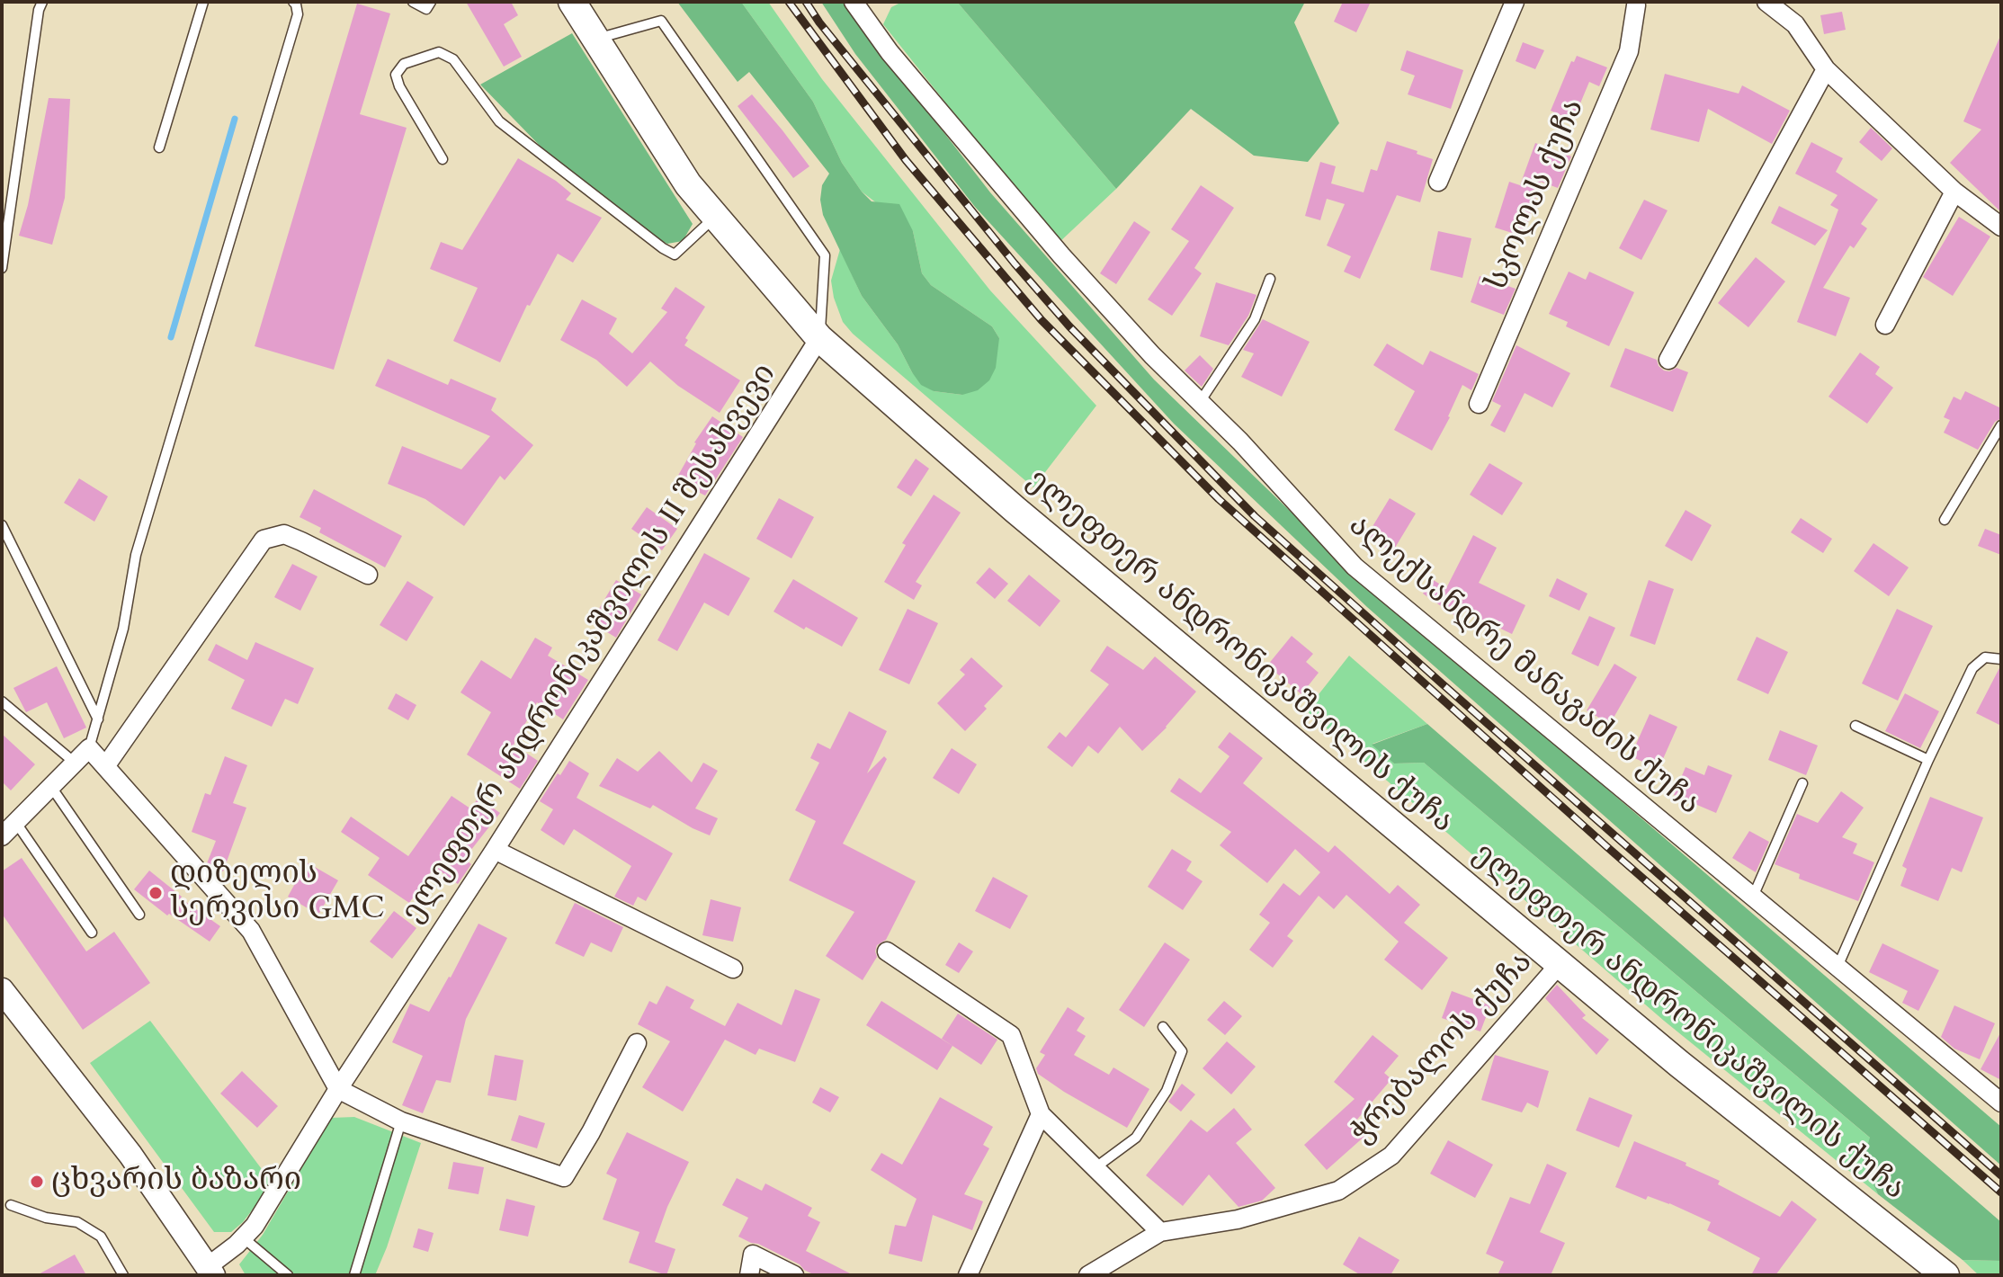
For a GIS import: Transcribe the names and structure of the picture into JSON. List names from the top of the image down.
{
  "streets": {
    "main road": ["ელეფთერ ანდრონიკაშვილის ქუჩა"],
    "street": [
      "სკოლას ქუჩა",
      "ელეფთერ ანდრონიკაშვილის II შესახვევი",
      "ალექსანდრე მანაგაძის ქუჩა",
      "ჭრებალოს ქუჩა"
    ]
  },
  "crossings": [
    ["ელეფთერ ანდრონიკაშვილის II შესახვევი", "ელეფთერ ანდრონიკაშვილის ქუჩა"],
    ["ელეფთერ ანდრონიკაშვილის ქუჩა", "ჭრებალოს ქუჩა"]
  ],
  "places": ["დიზელის სერვისი GMC", "ცხვარის ბაზარი"]
}
